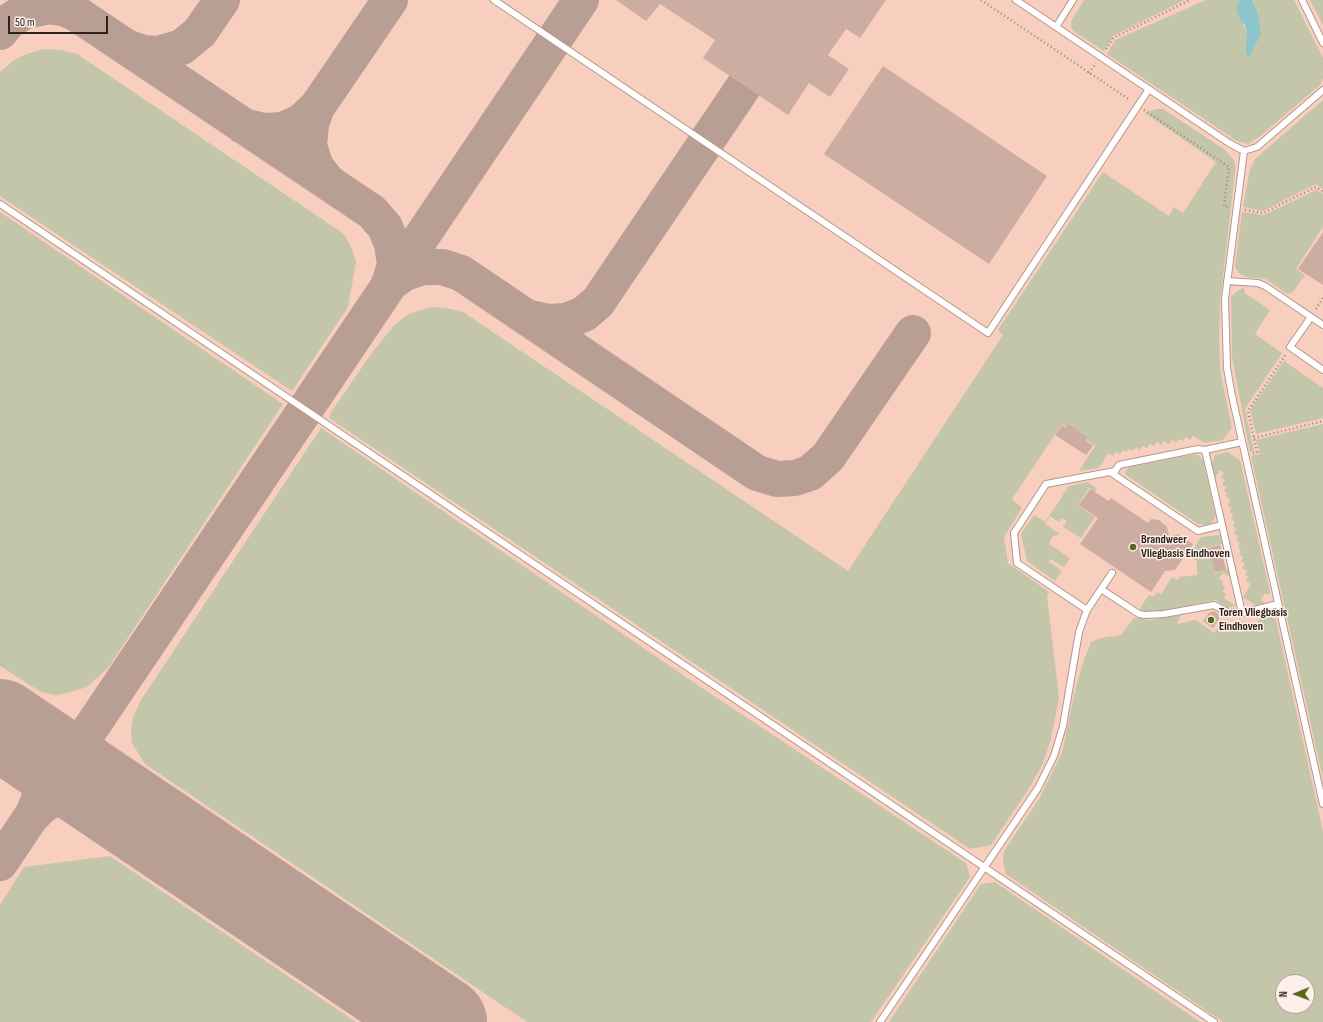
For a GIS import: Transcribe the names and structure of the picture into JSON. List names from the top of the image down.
{
  "places": ["Brandweer Vliegbasis Eindhoven", "Toren Vliegbasis Eindhoven"],
  "scale_bar": "50 m",
  "north": "left"
}
